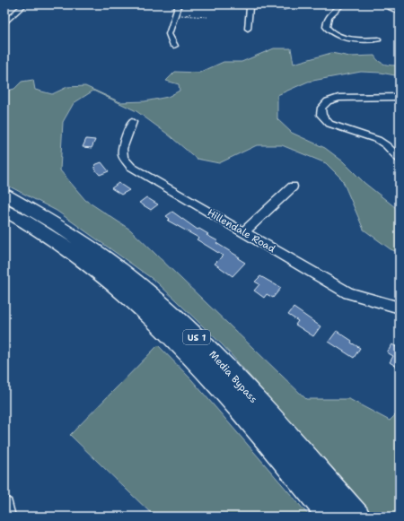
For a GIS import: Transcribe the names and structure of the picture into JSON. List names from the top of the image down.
{
  "streets": {
    "highway": ["US 1", "Media Bypass"],
    "street": ["Hillendale Road"]
  }
}
